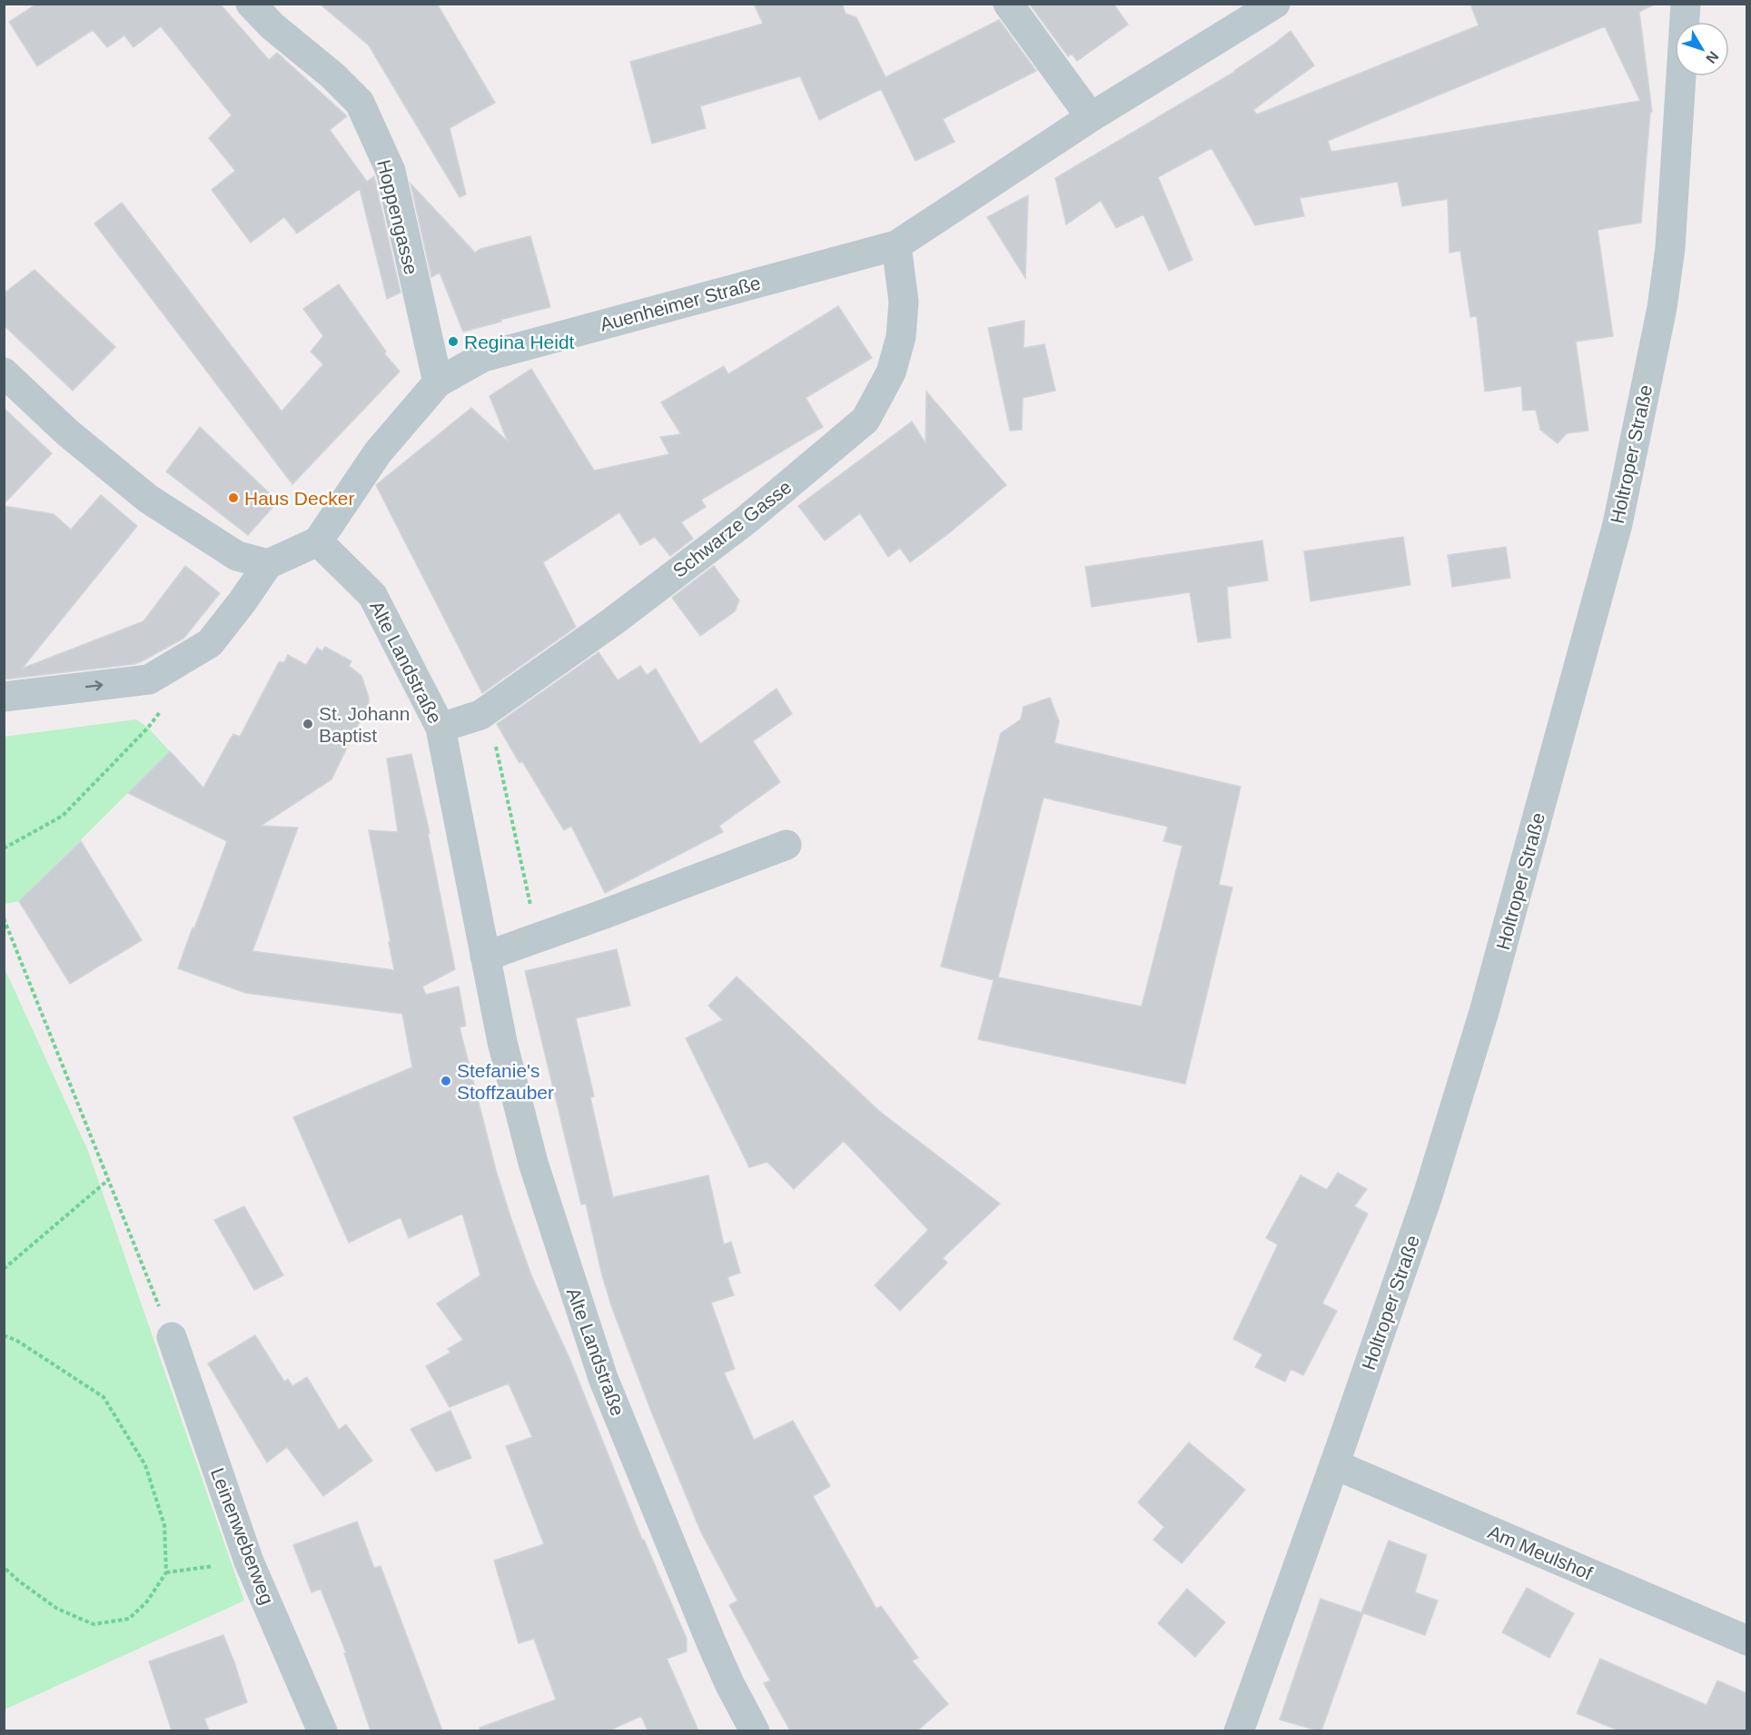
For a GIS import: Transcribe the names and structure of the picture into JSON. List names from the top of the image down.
{
  "streets": {
    "street": [
      "Hoppengasse",
      "Auenheimer Straße",
      "Holtroper Straße",
      "Schwarze Gasse",
      "Alte Landstraße",
      "Leinenweberweg",
      "Am Meulshof"
    ]
  },
  "crossings": [
    ["Hoppengasse", "Auenheimer Straße"],
    ["Auenheimer Straße", "Schwarze Gasse"],
    ["Auenheimer Straße", "Alte Landstraße"],
    ["Holtroper Straße", "Am Meulshof"],
    ["Schwarze Gasse", "Alte Landstraße"]
  ],
  "places": [
    "Regina Heidt",
    "Haus Decker",
    "St. Johann Baptist",
    "Stefanie's Stoffzauber"
  ],
  "north": "bottom right"
}
